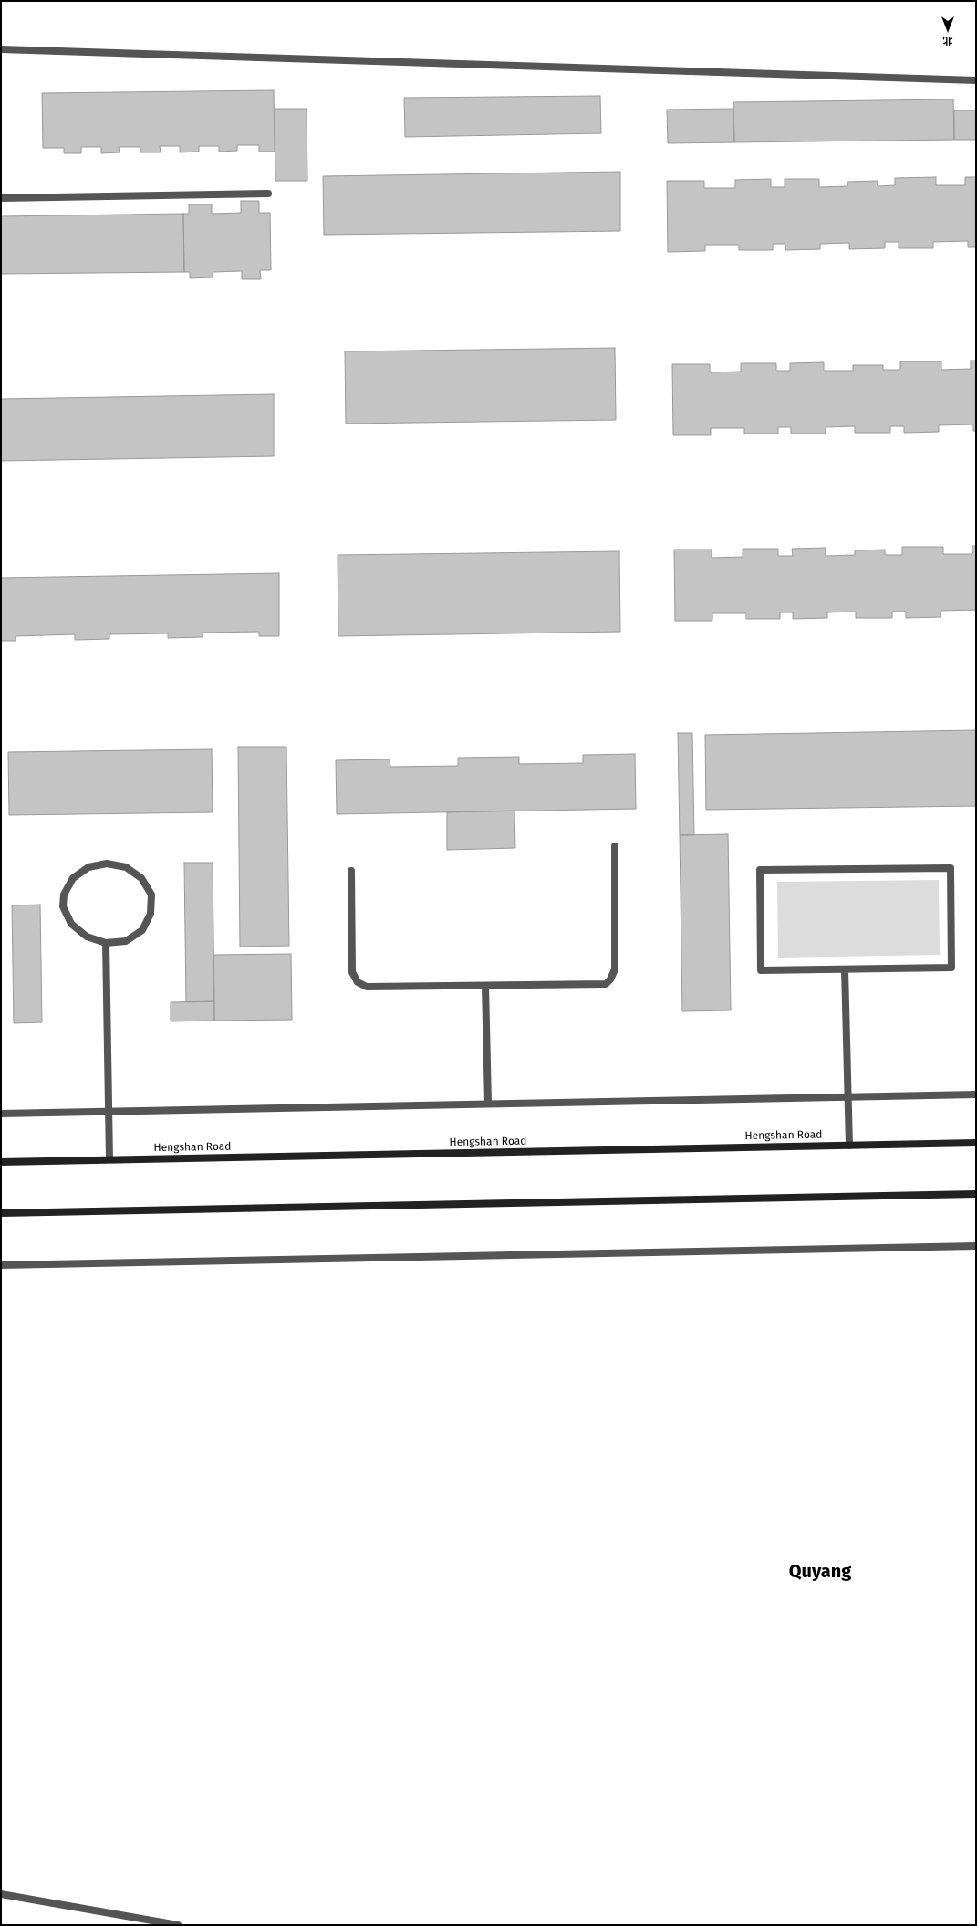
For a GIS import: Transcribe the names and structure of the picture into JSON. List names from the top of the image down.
{
  "streets": {
    "main road": ["Hengshan Road"]
  },
  "districts": ["Quyang"],
  "north": "bottom"
}
